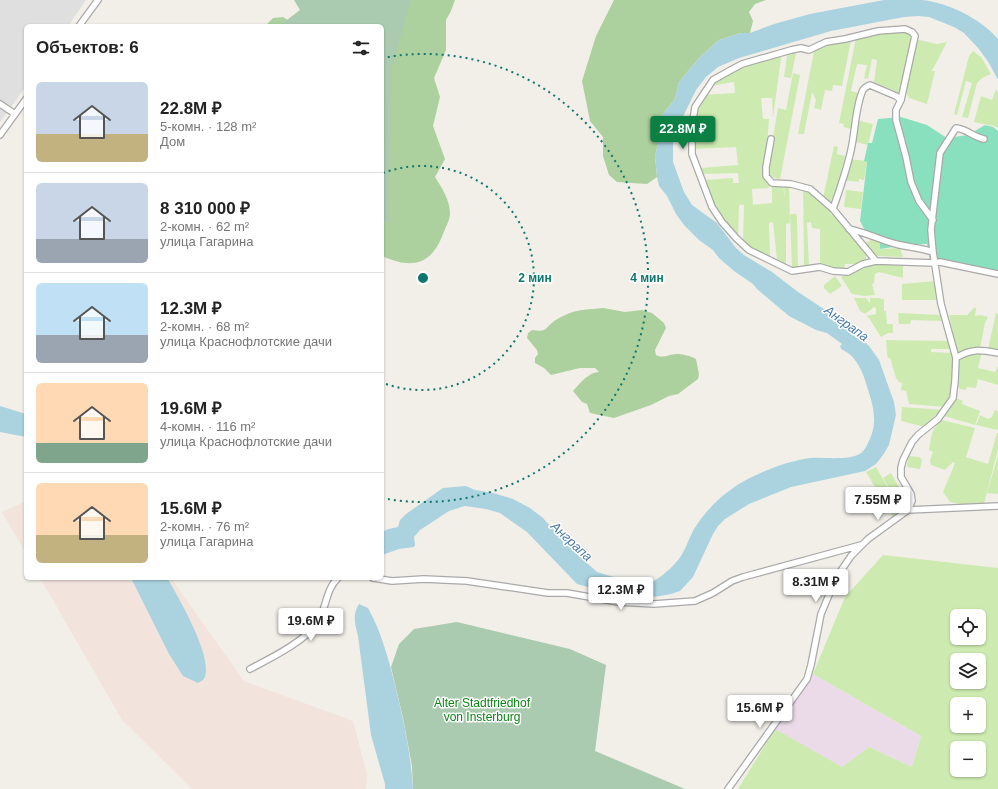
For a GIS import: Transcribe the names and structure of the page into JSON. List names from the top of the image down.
{
  "water": ["Анграпа"],
  "parks": ["Alter Stadtfriedhof von Insterburg"],
  "page": {
    "heading": "Объектов: 6",
    "list": [
      {
        "name": "22.8M ₽",
        "note": "5-комн. · 128 m² · Дом"
      },
      {
        "name": "8 310 000 ₽",
        "note": "2-комн. · 62 m² · улица Гагарина"
      },
      {
        "name": "12.3M ₽",
        "note": "2-комн. · 68 m² · улица Краснофлотские дачи"
      },
      {
        "name": "19.6M ₽",
        "note": "4-комн. · 116 m² · улица Краснофлотские дачи"
      },
      {
        "name": "15.6M ₽",
        "note": "2-комн. · 76 m² · улица Гагарина"
      }
    ],
    "price": [
      "22.8M ₽",
      "7.55M ₽",
      "8.31M ₽",
      "12.3M ₽",
      "19.6M ₽",
      "15.6M ₽"
    ],
    "map_buttons": ["+", "−"]
  },
  "rings": ["2 мин", "4 мин"]
}
